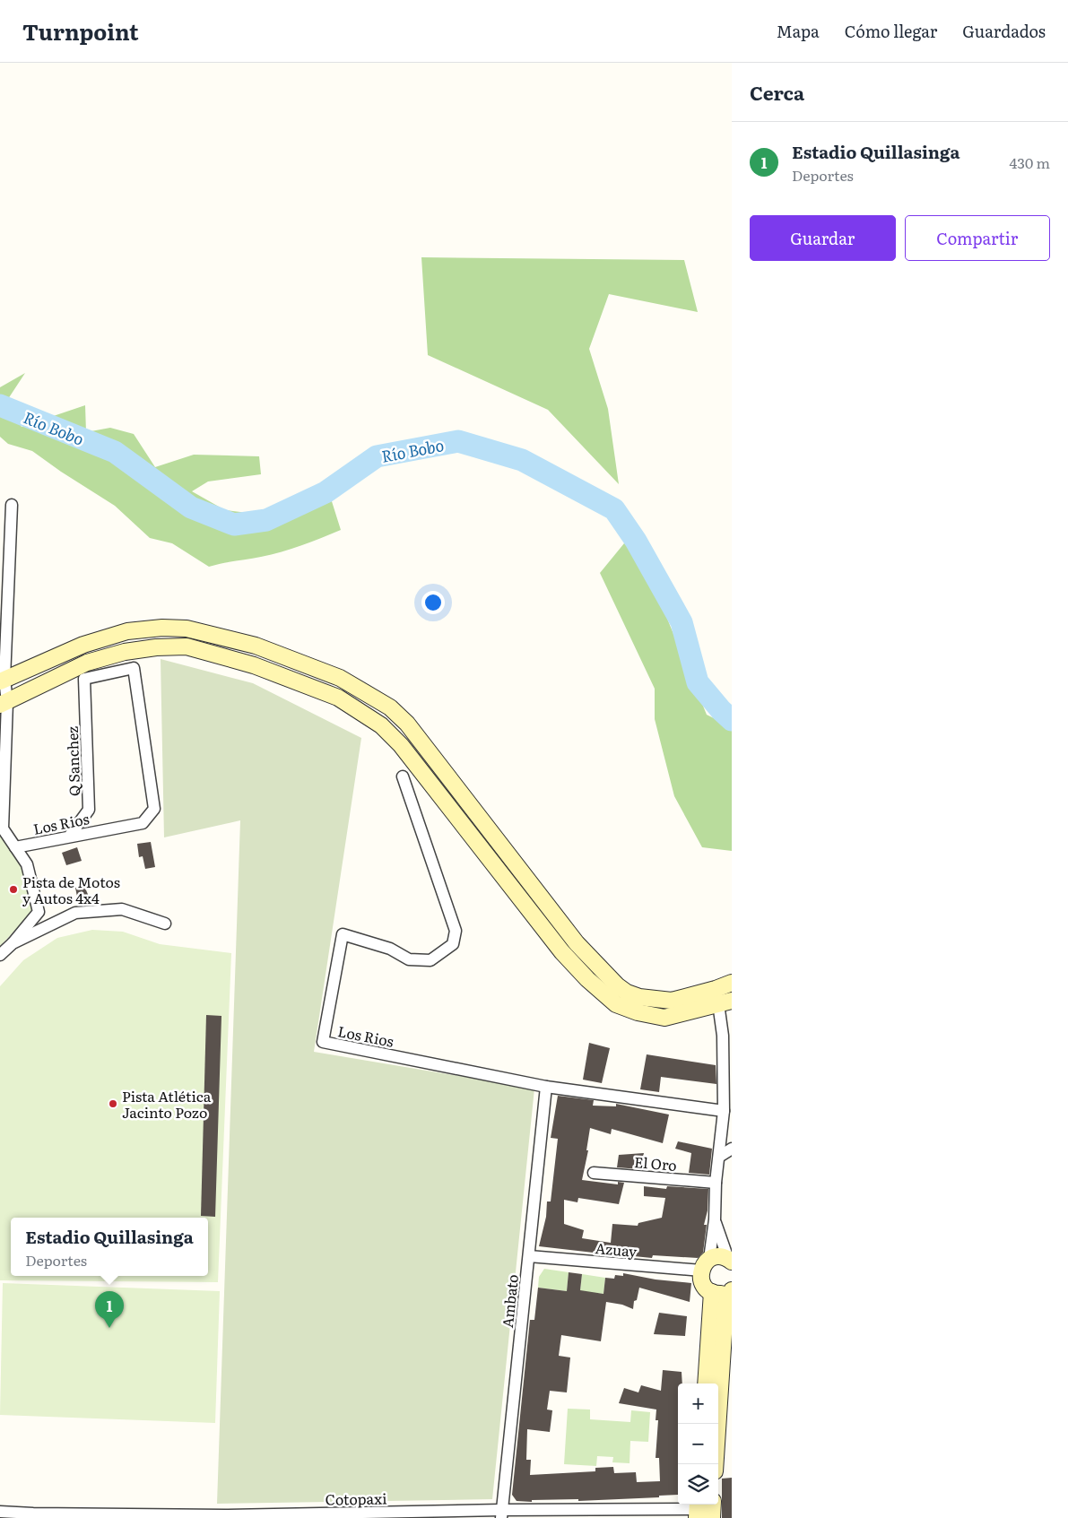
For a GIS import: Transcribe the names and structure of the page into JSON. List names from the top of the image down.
{
  "streets": {
    "street": [
      "Q Sanchez",
      "Los Rios",
      "El Oro",
      "Azuay",
      "Ambato",
      "Cotopaxi"
    ]
  },
  "crossings": [
    ["Q Sanchez", "Los Rios"],
    ["Los Rios", "Ambato"],
    ["Azuay", "Ambato"],
    ["Ambato", "Cotopaxi"]
  ],
  "water": ["Río Bobo"],
  "places": ["Pista de Motos y Autos 4x4", "Pista Atlética Jacinto Pozo"],
  "page": {
    "header": "Turnpoint",
    "nav": ["Mapa", "Cómo llegar", "Guardados"],
    "heading": "Cerca",
    "list": [
      {
        "mark": "1",
        "name": "Estadio Quillasinga",
        "note": "Deportes",
        "value": "430 m"
      }
    ],
    "buttons": ["Guardar", "Compartir"],
    "popup": ["Estadio Quillasinga", "Deportes"],
    "pins": "1",
    "map_buttons": ["+", "−"]
  }
}
